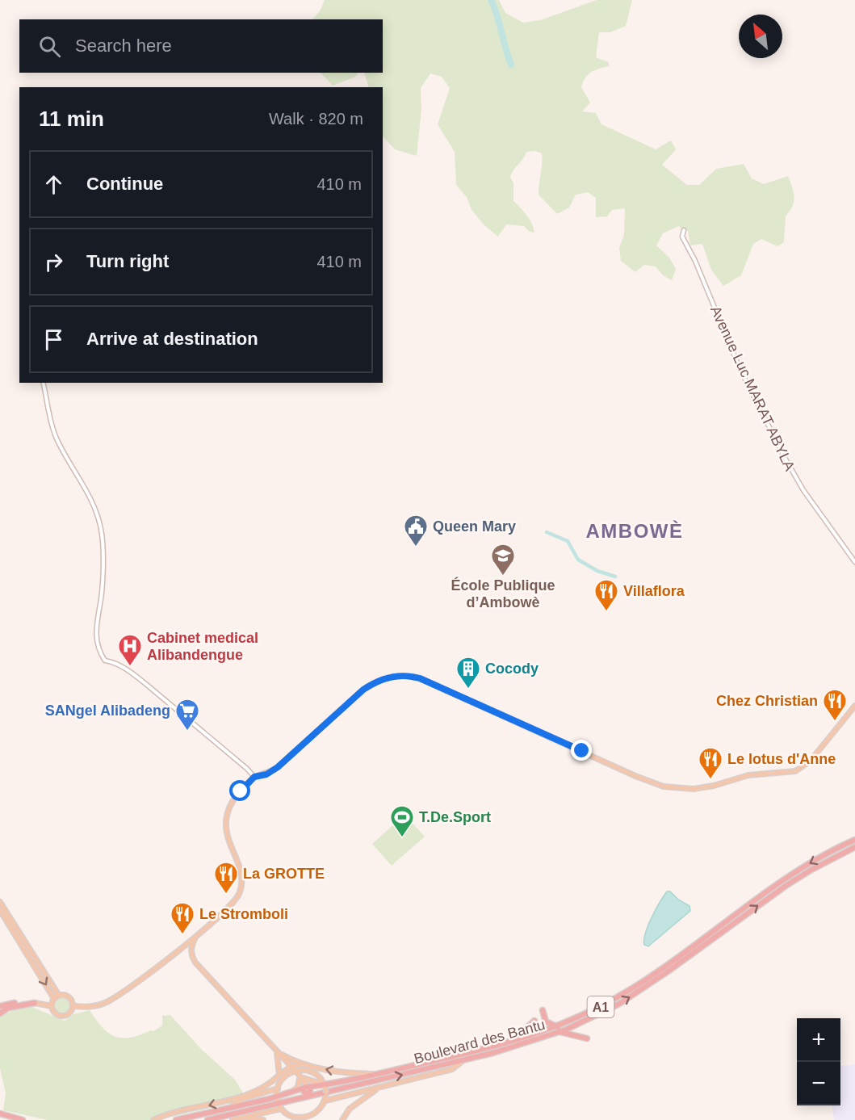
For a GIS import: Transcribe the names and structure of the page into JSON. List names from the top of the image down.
{
  "streets": {
    "highway": ["A1", "Boulevard des Bantu"],
    "street": ["Avenue Luc MARAT ABYLA"]
  },
  "districts": ["AMBOWÈ"],
  "places": {
    "public building": ["Queen Mary"],
    "school or university": ["École Publique d’Ambowè"],
    "restaurant": [
      "Villaflora",
      "Chez Christian",
      "Le lotus d'Anne",
      "La GROTTE",
      "Le Stromboli"
    ],
    "hospital": ["Cabinet medical Alibandengue"],
    "building": ["Cocody"],
    "supermarket": ["SANgel Alibadeng"],
    "sports": ["T.De.Sport"]
  },
  "north": "top left",
  "page": {
    "search": "Search here",
    "heading": ["11 min", "Walk · 820 m"],
    "list": [
      ["Continue", "410 m"],
      ["Turn right", "410 m"],
      "Arrive at destination"
    ],
    "map_buttons": ["+", "−"]
  }
}
